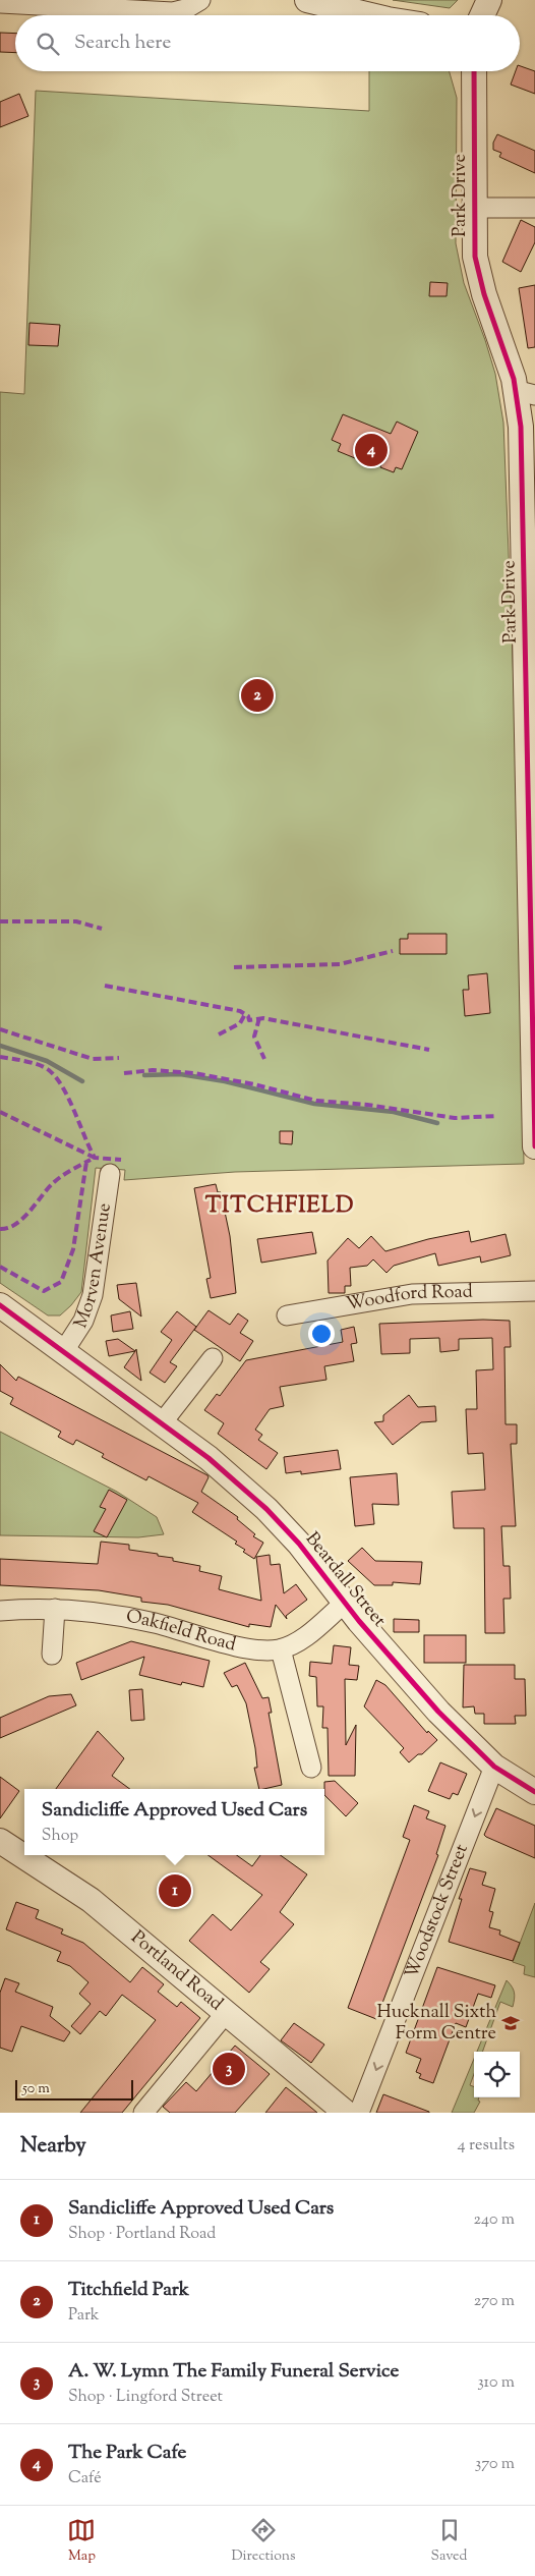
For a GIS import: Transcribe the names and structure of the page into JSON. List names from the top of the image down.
{
  "streets": {
    "street": [
      "Park Drive",
      "Morven Avenue",
      "Woodford Road",
      "Beardall Street",
      "Oakfield Road",
      "Woodstock Street",
      "Portland Road"
    ]
  },
  "crossings": [
    ["Morven Avenue", "Beardall Street"],
    ["Beardall Street", "Oakfield Road"],
    ["Beardall Street", "Woodstock Street"]
  ],
  "one_way": ["Woodstock Street"],
  "districts": ["TITCHFIELD"],
  "places": {
    "school or university": ["Hucknall Sixth Form Centre"]
  },
  "scale_bar": "50 m",
  "page": {
    "search": "Search here",
    "pins": [
      "4",
      "2",
      "1",
      "3"
    ],
    "popup": ["Sandicliffe Approved Used Cars", "Shop"],
    "scale": "50 m",
    "heading": ["Nearby", "4 results"],
    "list": [
      {
        "mark": "1",
        "name": "Sandicliffe Approved Used Cars",
        "note": "Shop · Portland Road",
        "value": "240 m"
      },
      {
        "mark": "2",
        "name": "Titchfield Park",
        "note": "Park",
        "value": "270 m"
      },
      {
        "mark": "3",
        "name": "A. W. Lymn The Family Funeral Service",
        "note": "Shop · Lingford Street",
        "value": "310 m"
      },
      {
        "mark": "4",
        "name": "The Park Cafe",
        "note": "Café",
        "value": "370 m"
      }
    ],
    "nav": ["Map", "Directions", "Saved"]
  }
}
